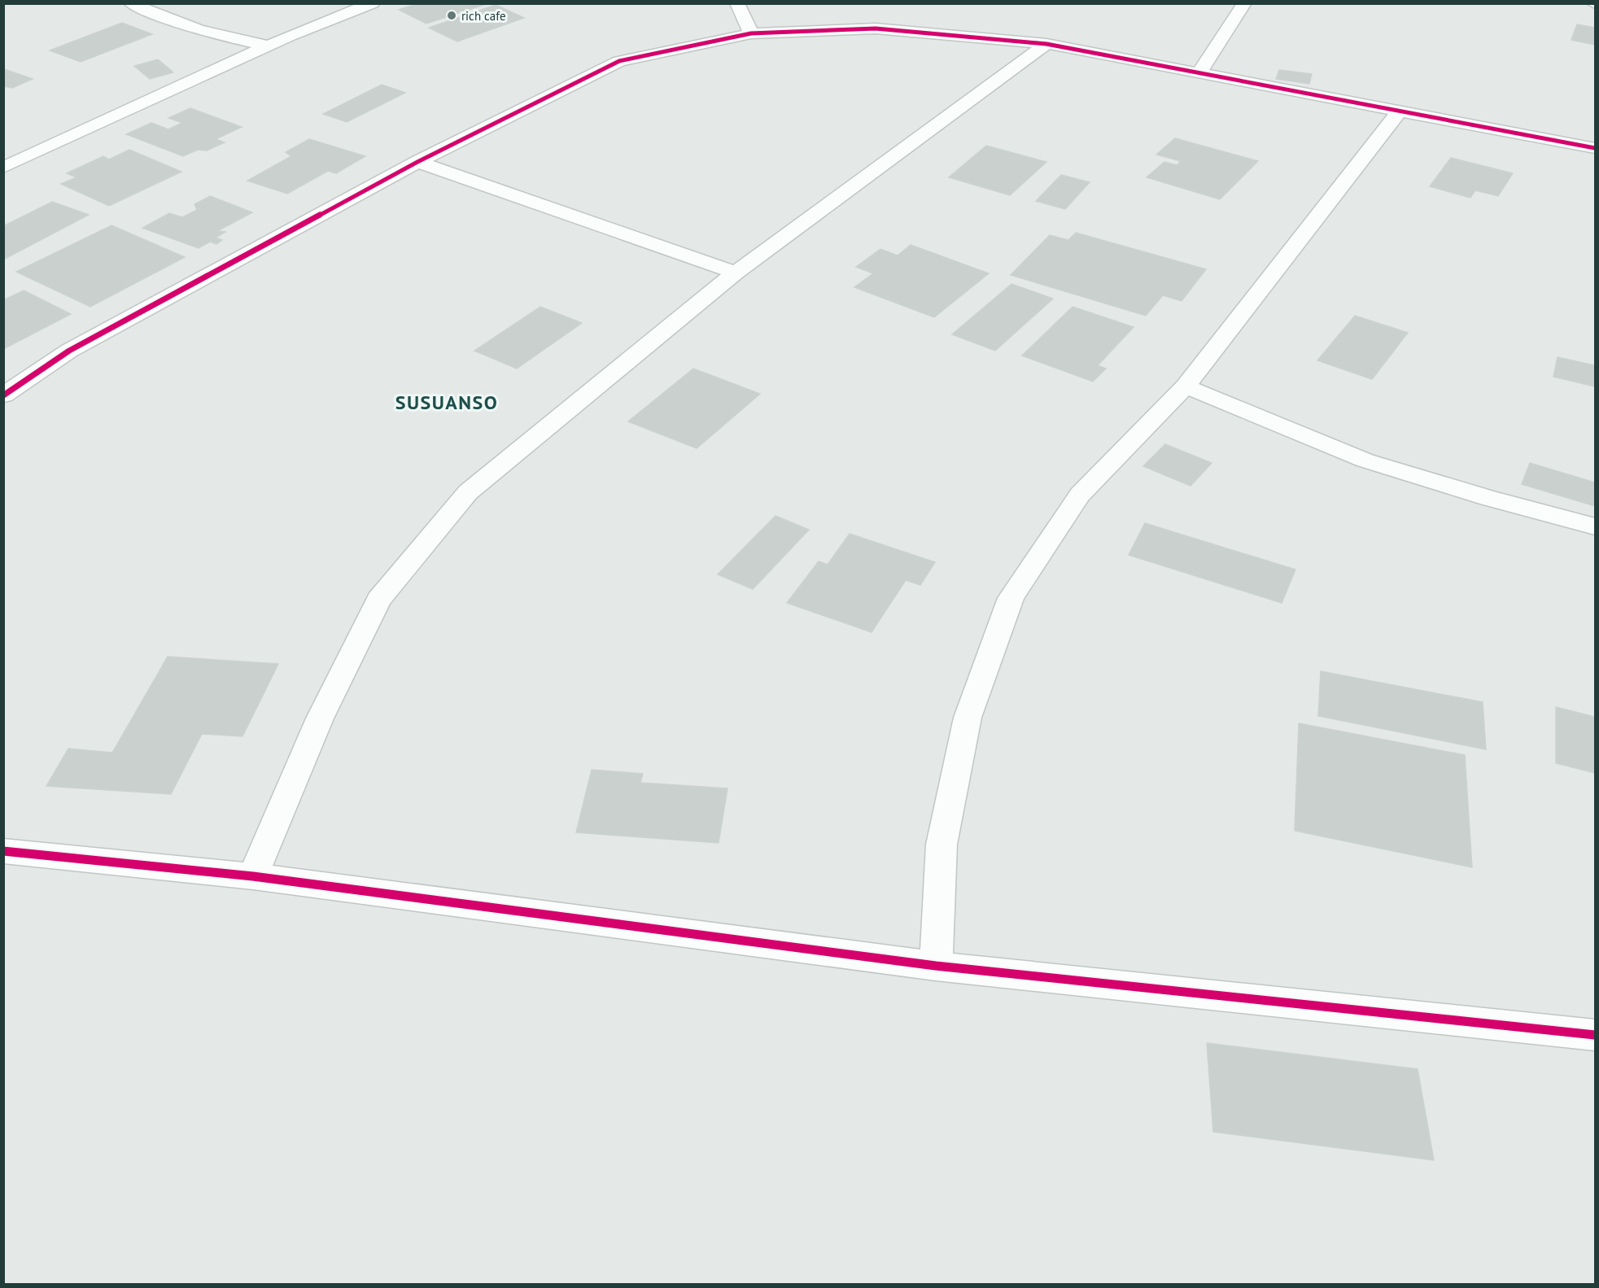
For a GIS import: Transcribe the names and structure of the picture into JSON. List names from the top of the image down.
{
  "districts": ["SUSUANSO"],
  "places": ["rich cafe"]
}
